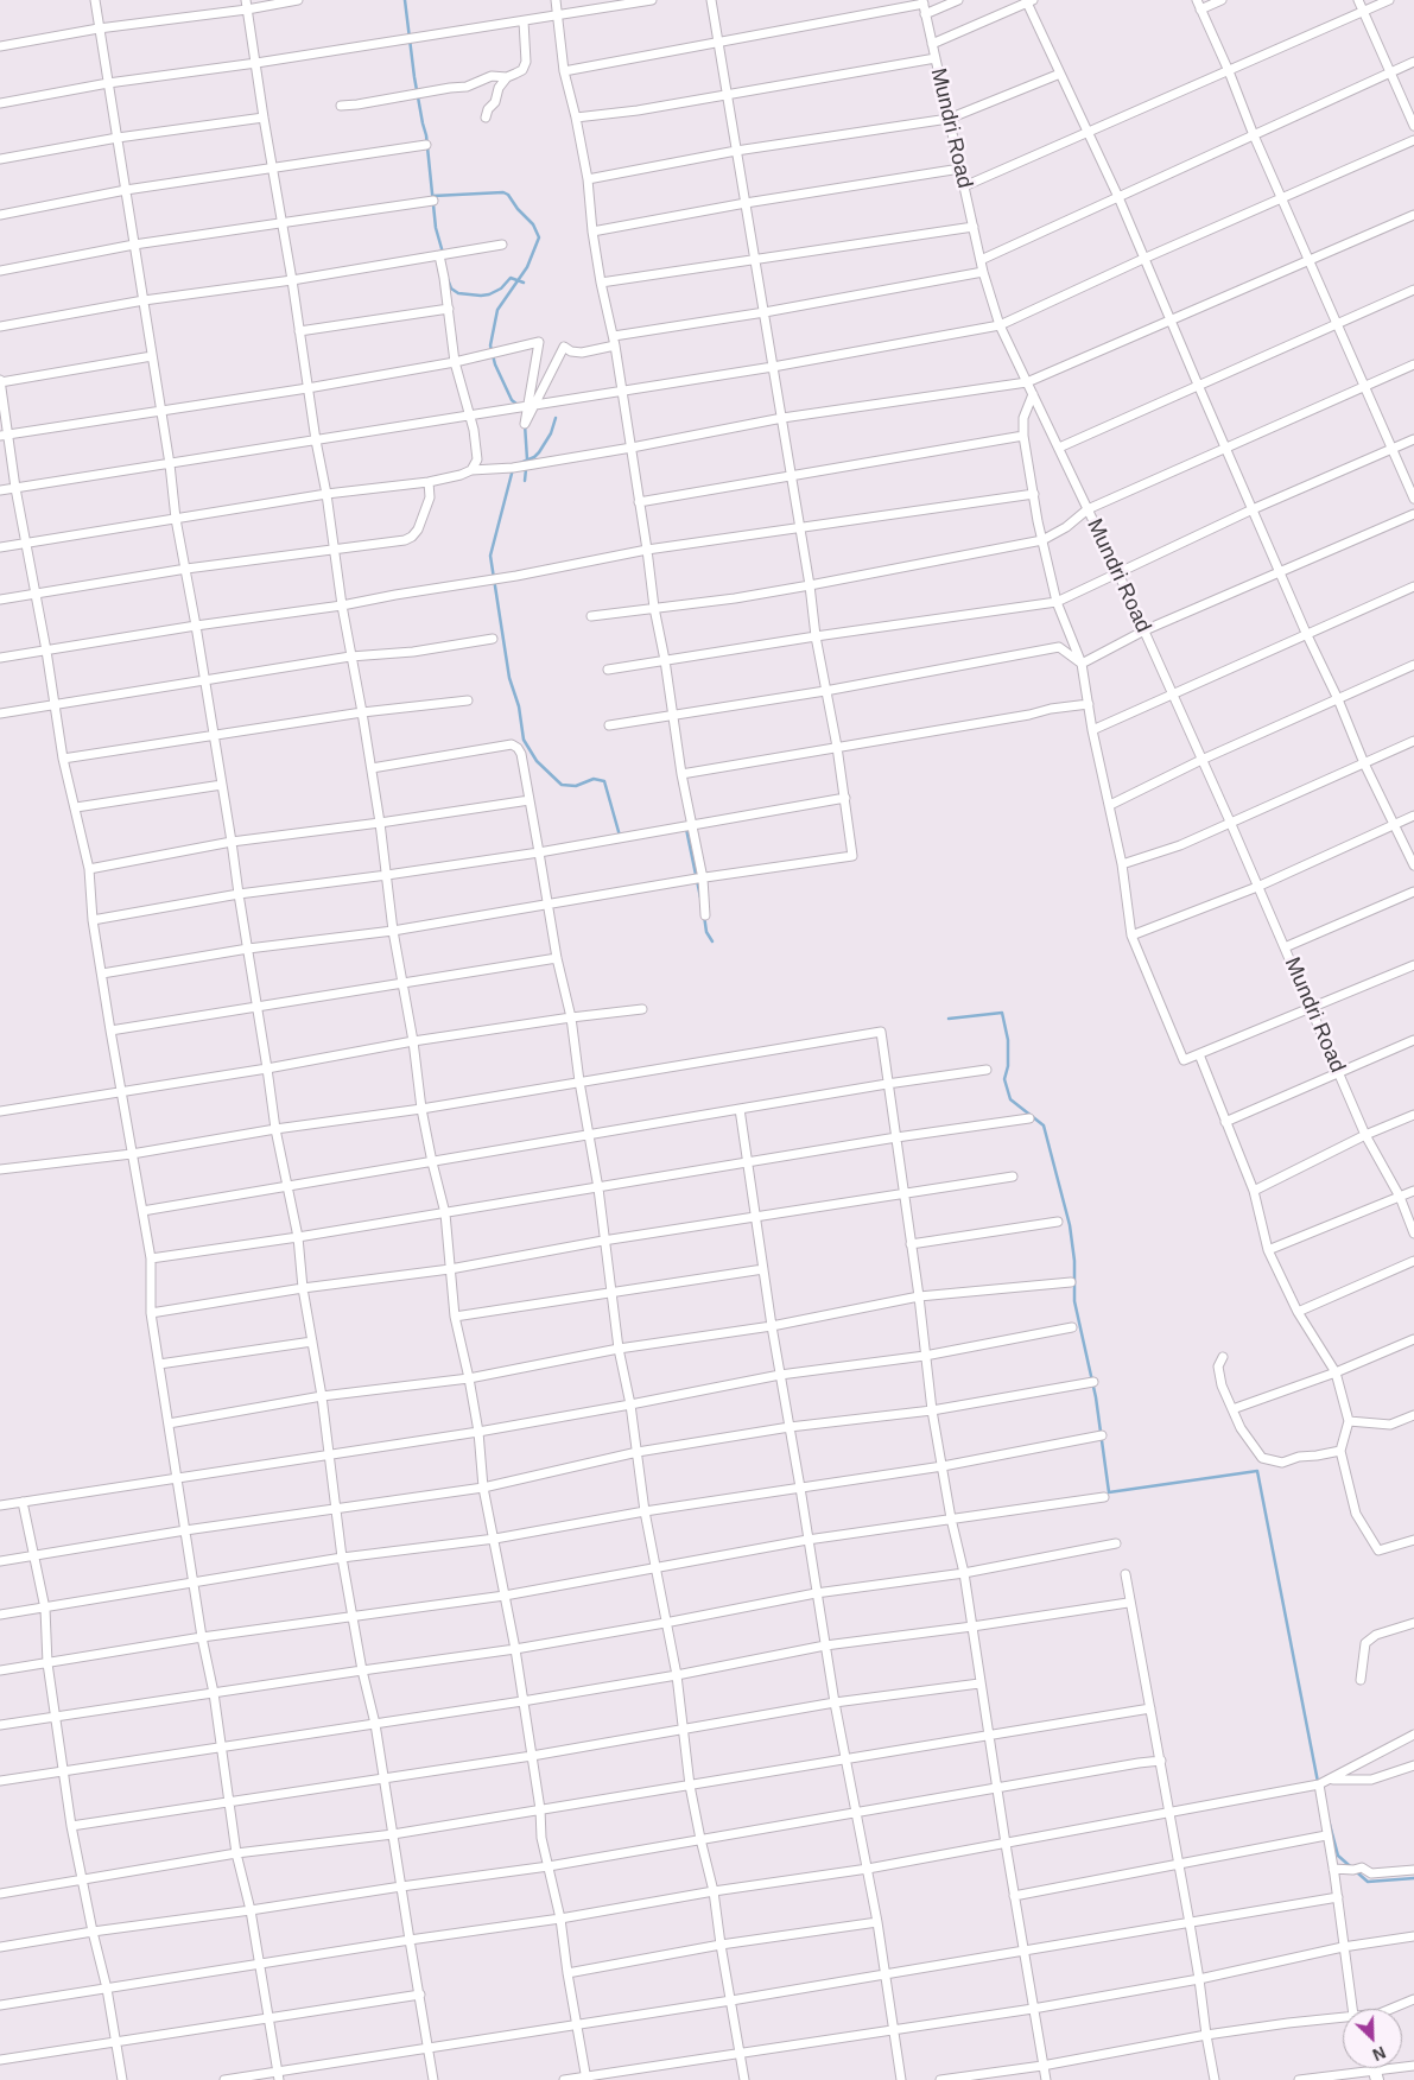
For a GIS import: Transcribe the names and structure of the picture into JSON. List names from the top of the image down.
{
  "streets": {
    "street": ["Mundri Road"]
  },
  "north": "bottom right"
}
